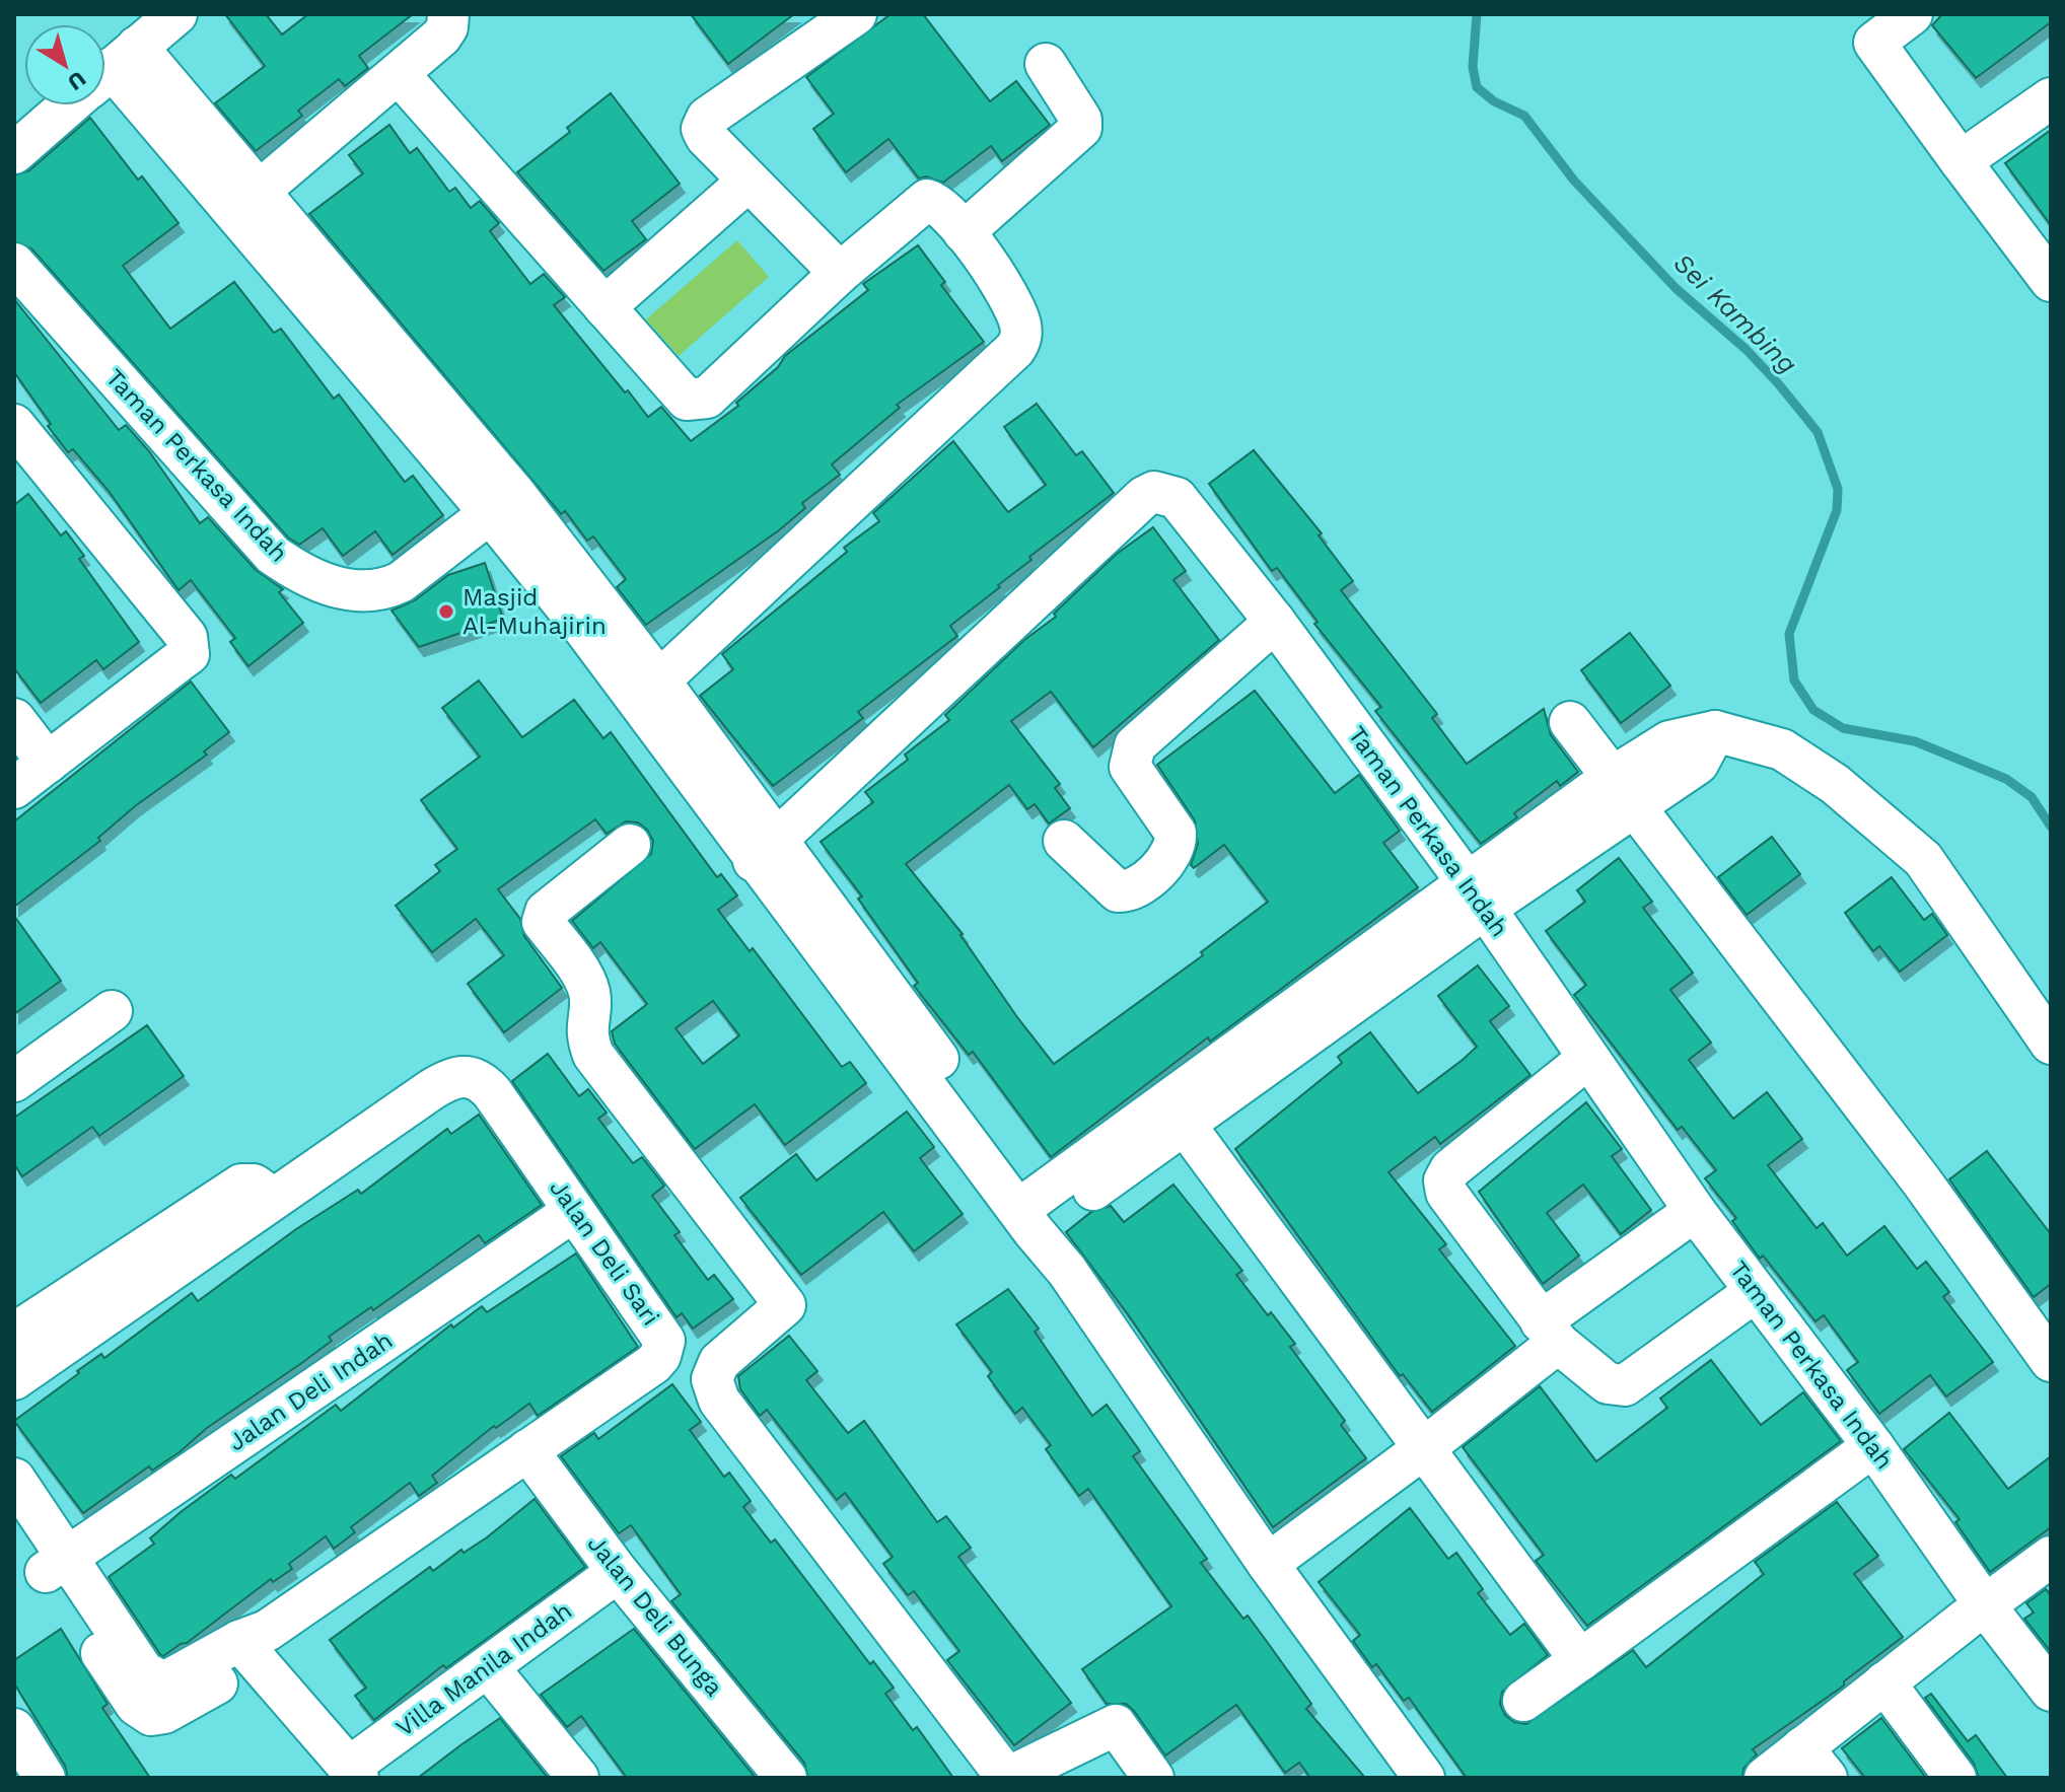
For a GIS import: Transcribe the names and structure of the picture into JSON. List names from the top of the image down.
{
  "streets": {
    "street": [
      "Taman Perkasa Indah",
      "Jalan Deli Sari",
      "Jalan Deli Indah",
      "Jalan Deli Bunga",
      "Villa Manila Indah"
    ]
  },
  "crossings": [
    ["Jalan Deli Sari", "Jalan Deli Indah"],
    ["Jalan Deli Sari", "Jalan Deli Bunga"],
    ["Jalan Deli Sari", "Villa Manila Indah"],
    ["Jalan Deli Bunga", "Villa Manila Indah"]
  ],
  "water": ["Sei Kambing"],
  "places": ["Masjid Al-Muhajirin"],
  "north": "bottom right"
}
